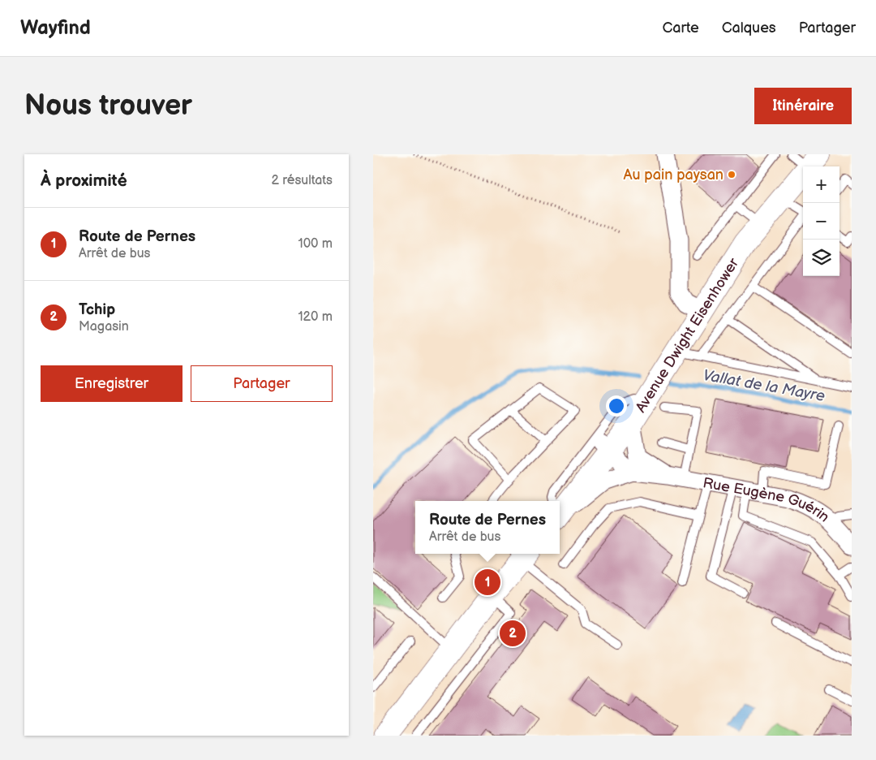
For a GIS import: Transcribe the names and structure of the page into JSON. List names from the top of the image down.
{
  "streets": {
    "main road": ["Avenue Dwight Eisenhower"],
    "street": ["Rue Eugène Guérin"]
  },
  "water": ["Vallat de la Mayre"],
  "places": ["Au pain paysan"],
  "page": {
    "header": "Wayfind",
    "nav": ["Carte", "Calques", "Partager"],
    "buttons": [
      "Itinéraire",
      ["Enregistrer", "Partager"]
    ],
    "title": "Nous trouver",
    "heading": ["À proximité", "2 résultats"],
    "map_buttons": ["+", "−"],
    "list": [
      {
        "mark": "1",
        "name": "Route de Pernes",
        "note": "Arrêt de bus",
        "value": "100 m"
      },
      {
        "mark": "2",
        "name": "Tchip",
        "note": "Magasin",
        "value": "120 m"
      }
    ],
    "popup": ["Route de Pernes", "Arrêt de bus"],
    "pins": ["1", "2"]
  }
}
